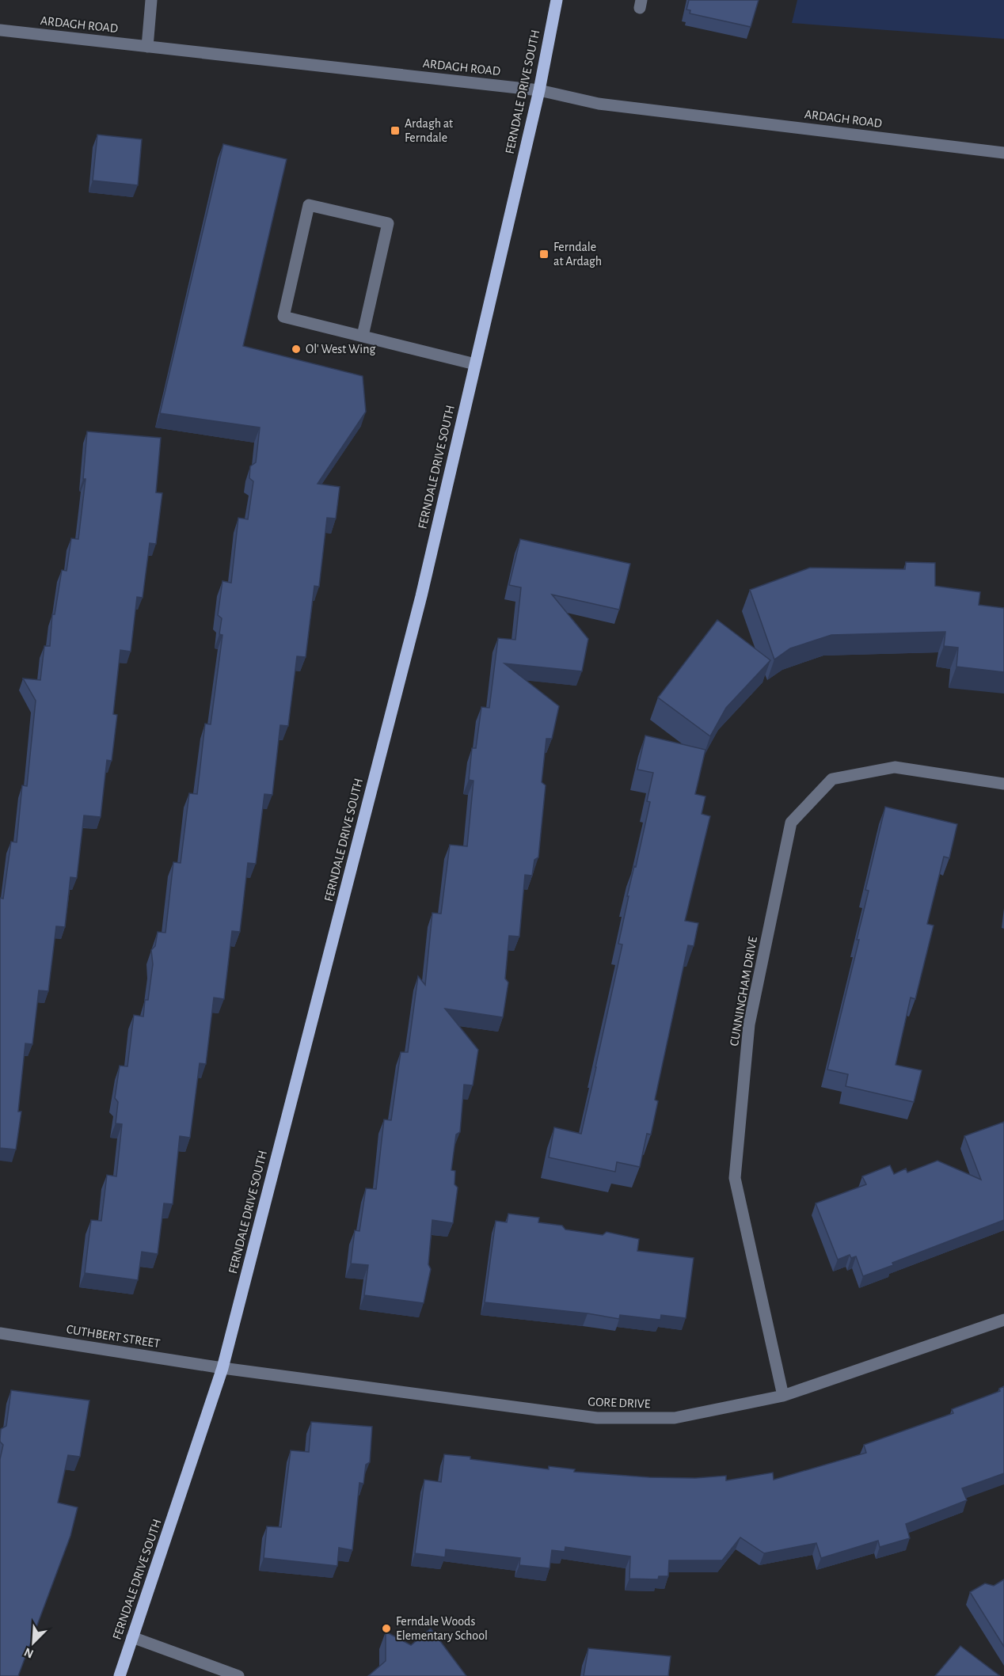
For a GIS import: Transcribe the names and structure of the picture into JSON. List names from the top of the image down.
{
  "streets": {
    "main road": ["FERNDALE DRIVE SOUTH"],
    "street": [
      "ARDAGH ROAD",
      "CUNNINGHAM DRIVE",
      "CUTHBERT STREET",
      "GORE DRIVE"
    ]
  },
  "crossings": [
    ["ARDAGH ROAD", "FERNDALE DRIVE SOUTH"],
    ["FERNDALE DRIVE SOUTH", "CUTHBERT STREET"],
    ["FERNDALE DRIVE SOUTH", "GORE DRIVE"],
    ["CUNNINGHAM DRIVE", "GORE DRIVE"],
    ["CUTHBERT STREET", "GORE DRIVE"]
  ],
  "places": {
    "transit": ["Ardagh at Ferndale", "Ferndale at Ardagh"],
    "other": ["Ol' West Wing", "Ferndale Woods Elementary School"]
  },
  "north": "bottom left"
}
